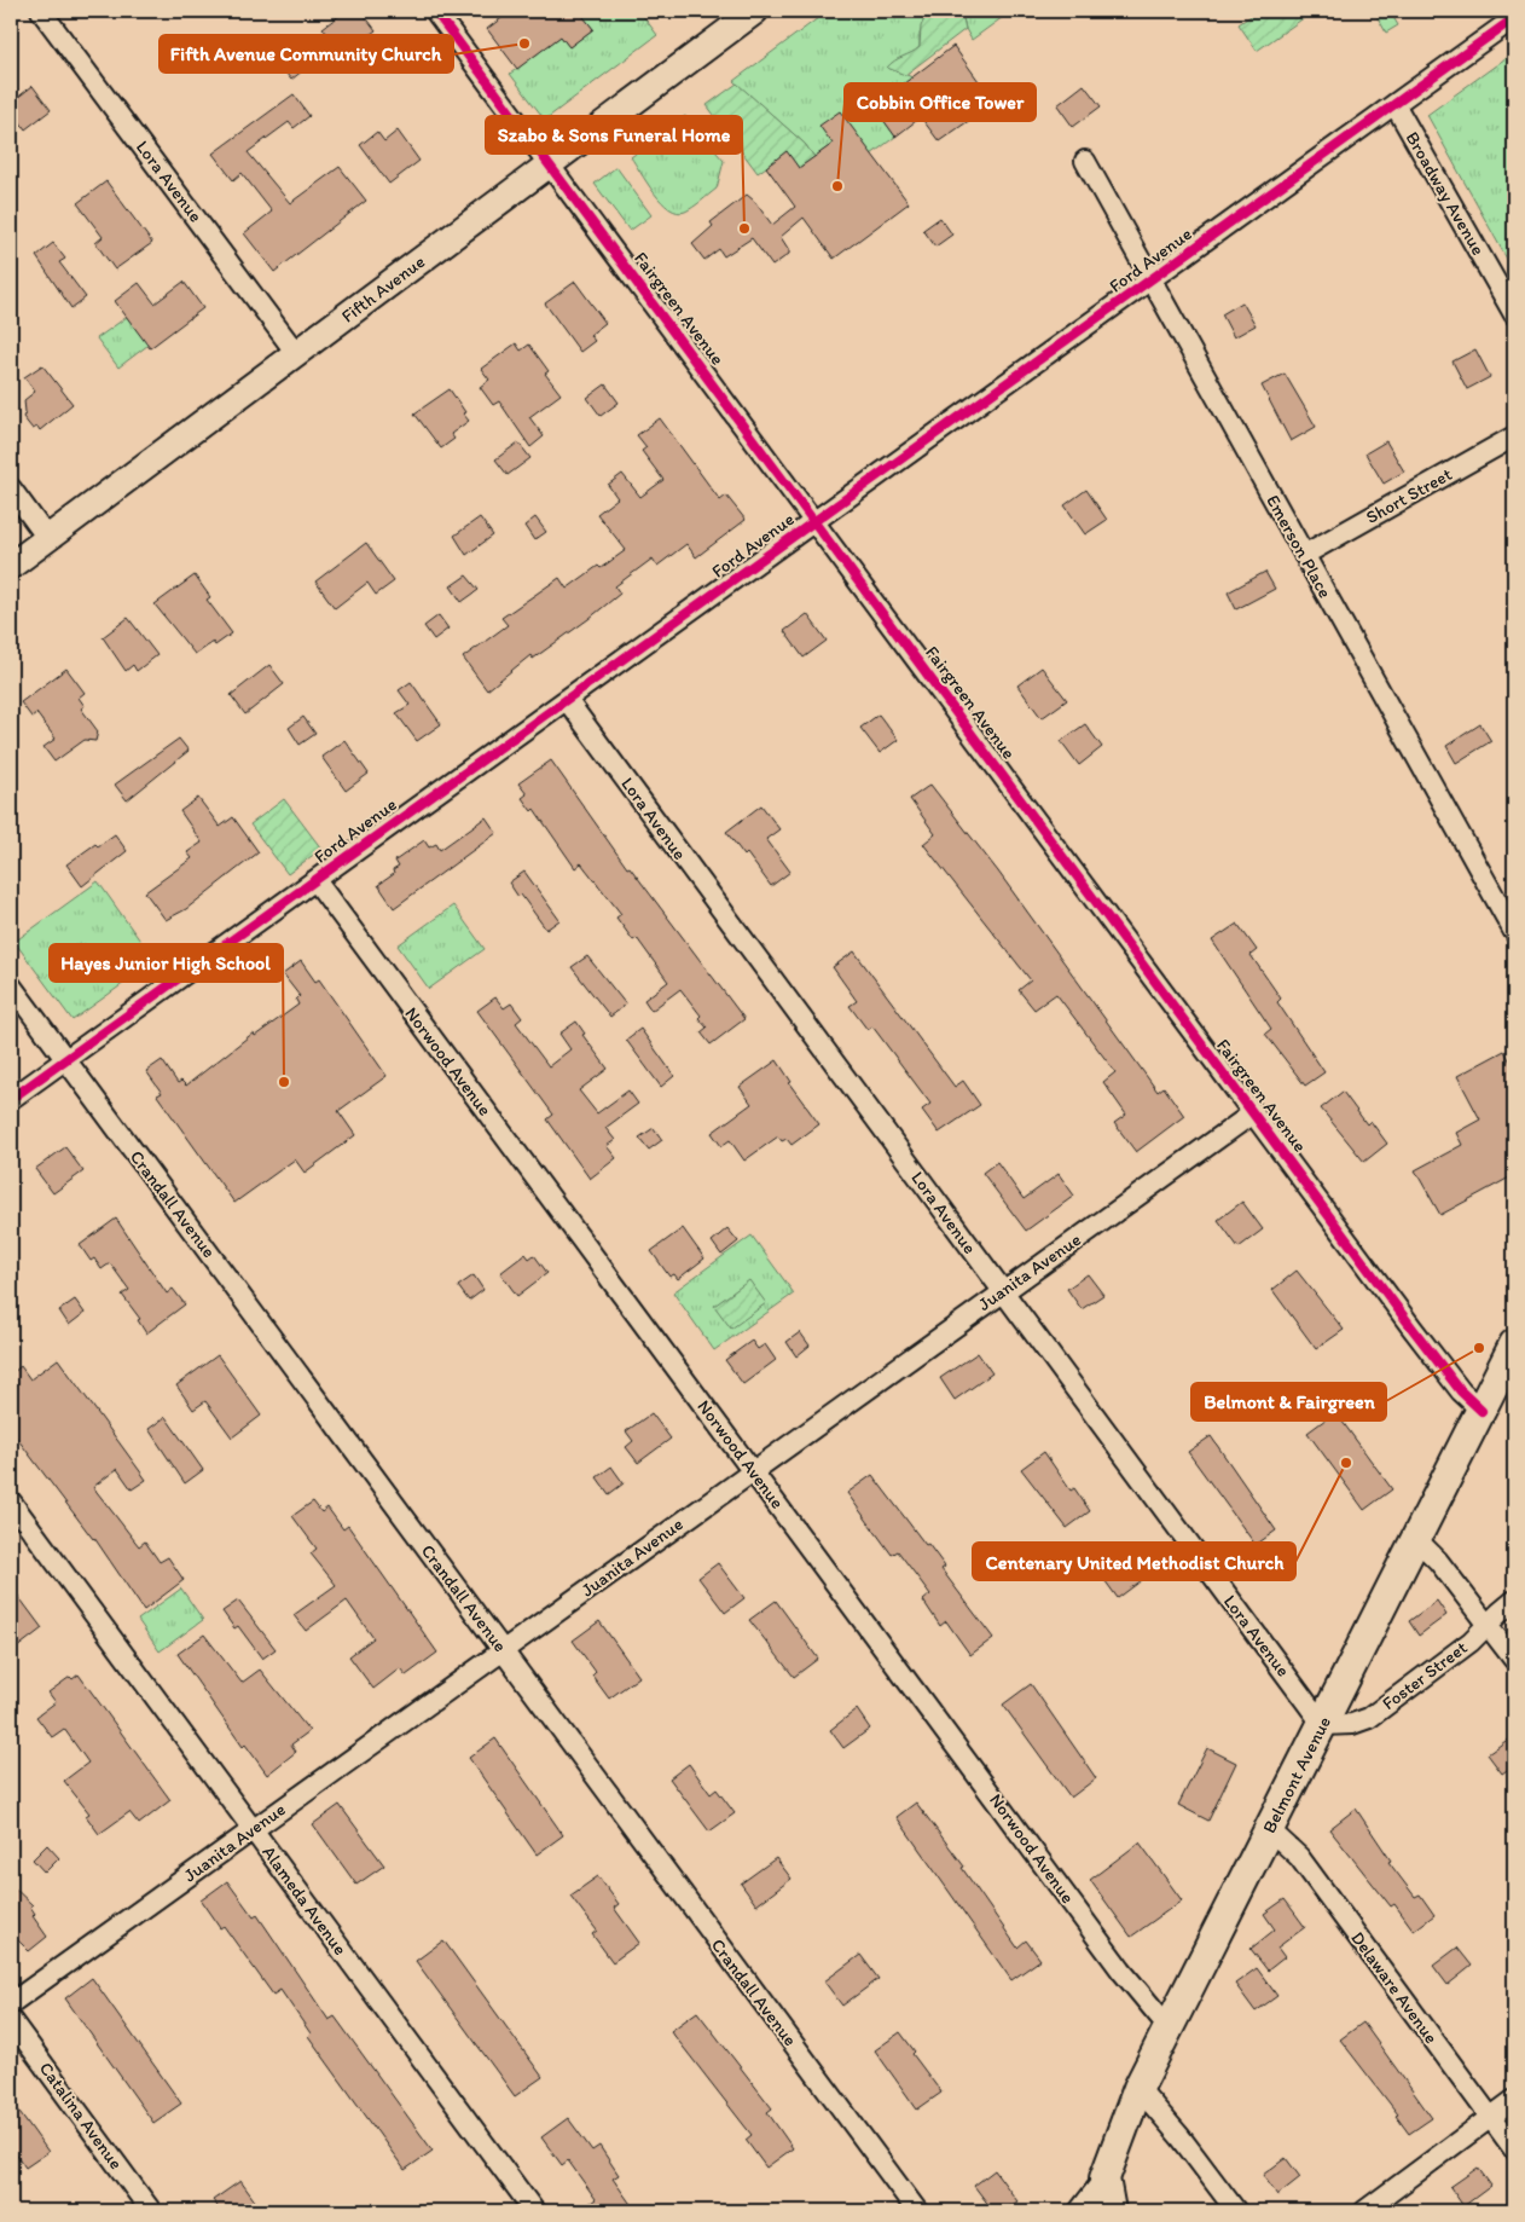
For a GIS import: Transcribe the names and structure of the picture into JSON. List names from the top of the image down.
{
  "streets": {
    "main road": ["Belmont Avenue"],
    "street": [
      "Lora Avenue",
      "Broadway Avenue",
      "Ford Avenue",
      "Fifth Avenue",
      "Fairgreen Avenue",
      "Short Street",
      "Emerson Place",
      "Norwood Avenue",
      "Crandall Avenue",
      "Juanita Avenue",
      "Foster Street",
      "Alameda Avenue",
      "Delaware Avenue",
      "Catalina Avenue"
    ]
  },
  "crossings": [
    ["Lora Avenue", "Ford Avenue"],
    ["Lora Avenue", "Fifth Avenue"],
    ["Lora Avenue", "Juanita Avenue"],
    ["Lora Avenue", "Foster Street"],
    ["Lora Avenue", "Belmont Avenue"],
    ["Broadway Avenue", "Ford Avenue"],
    ["Ford Avenue", "Fairgreen Avenue"],
    ["Ford Avenue", "Emerson Place"],
    ["Ford Avenue", "Norwood Avenue"],
    ["Ford Avenue", "Crandall Avenue"],
    ["Fifth Avenue", "Fairgreen Avenue"],
    ["Fairgreen Avenue", "Juanita Avenue"],
    ["Fairgreen Avenue", "Belmont Avenue"],
    ["Short Street", "Emerson Place"],
    ["Norwood Avenue", "Juanita Avenue"],
    ["Norwood Avenue", "Belmont Avenue"],
    ["Crandall Avenue", "Juanita Avenue"],
    ["Juanita Avenue", "Alameda Avenue"],
    ["Foster Street", "Belmont Avenue"],
    ["Belmont Avenue", "Delaware Avenue"]
  ],
  "places": [
    "Fifth Avenue Community Church",
    "Cobbin Office Tower",
    "Szabo & Sons Funeral Home",
    "Hayes Junior High School",
    "Belmont & Fairgreen",
    "Centenary United Methodist Church"
  ]
}
